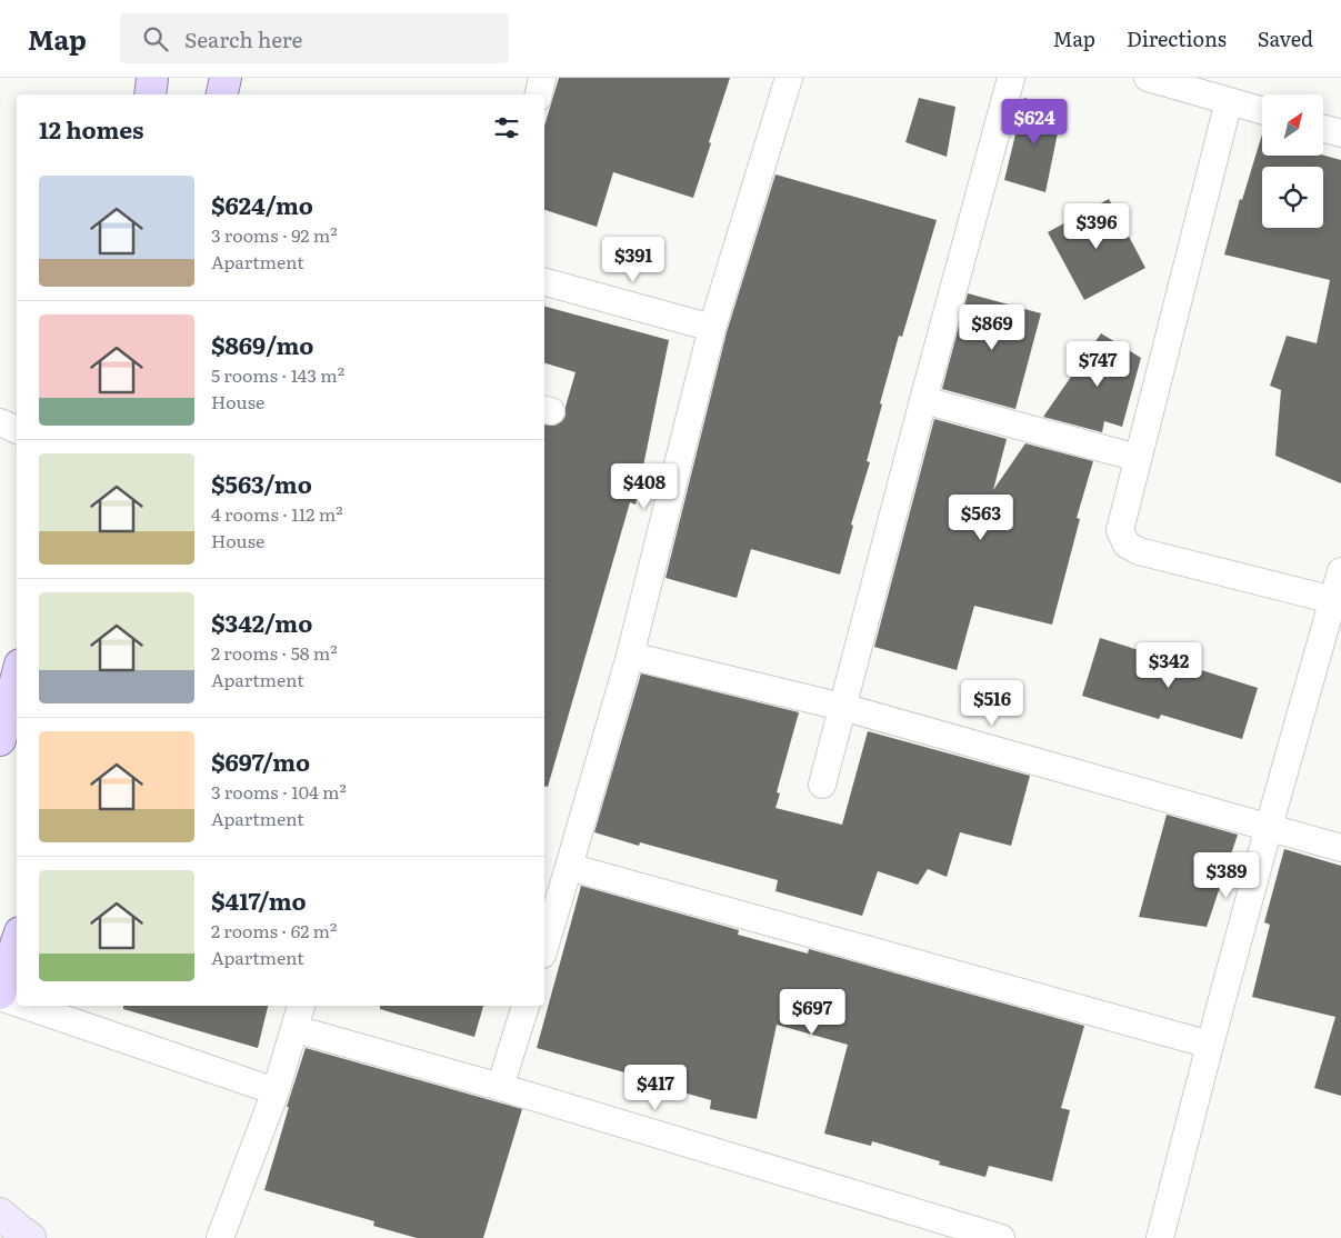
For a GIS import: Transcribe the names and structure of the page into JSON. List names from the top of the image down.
{
  "north": "top right",
  "page": {
    "header": "Map",
    "search": "Search here",
    "nav": ["Map", "Directions", "Saved"],
    "heading": "12 homes",
    "price": [
      "$624",
      "$396",
      "$391",
      "$869",
      "$747",
      "$408",
      "$563",
      "$342",
      "$516",
      "$389",
      "$697",
      "$417"
    ],
    "list": [
      {
        "name": "$624/mo",
        "note": "3 rooms · 92 m² · Apartment"
      },
      {
        "name": "$869/mo",
        "note": "5 rooms · 143 m² · House"
      },
      {
        "name": "$563/mo",
        "note": "4 rooms · 112 m² · House"
      },
      {
        "name": "$342/mo",
        "note": "2 rooms · 58 m² · Apartment"
      },
      {
        "name": "$697/mo",
        "note": "3 rooms · 104 m² · Apartment"
      },
      {
        "name": "$417/mo",
        "note": "2 rooms · 62 m² · Apartment"
      }
    ]
  }
}
